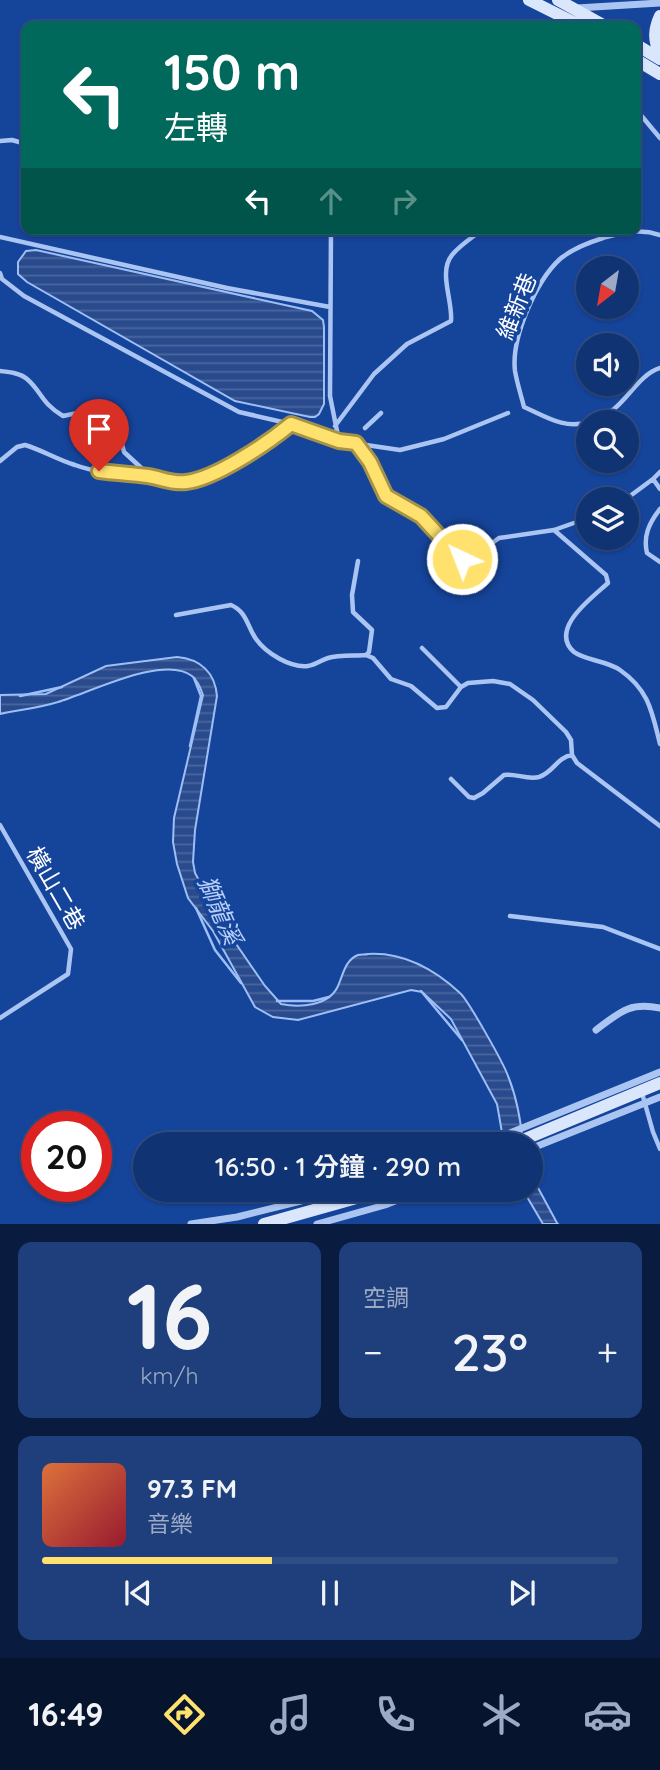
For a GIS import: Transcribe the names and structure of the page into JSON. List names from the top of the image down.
{
  "streets": {
    "lane": ["維新巷", "橫山二巷"]
  },
  "water": ["獅龍溪"],
  "north": "bottom left",
  "page": {
    "turn": ["150 m", "左轉"],
    "limit": "20",
    "trip": "16:50 · 1 分鐘 · 290 m",
    "tile": [
      ["16", "km/h"],
      "空調"
    ],
    "heat": ["−", "23°", "+"],
    "song": ["97.3 FM", "音樂"],
    "tabs": "16:49"
  }
}
